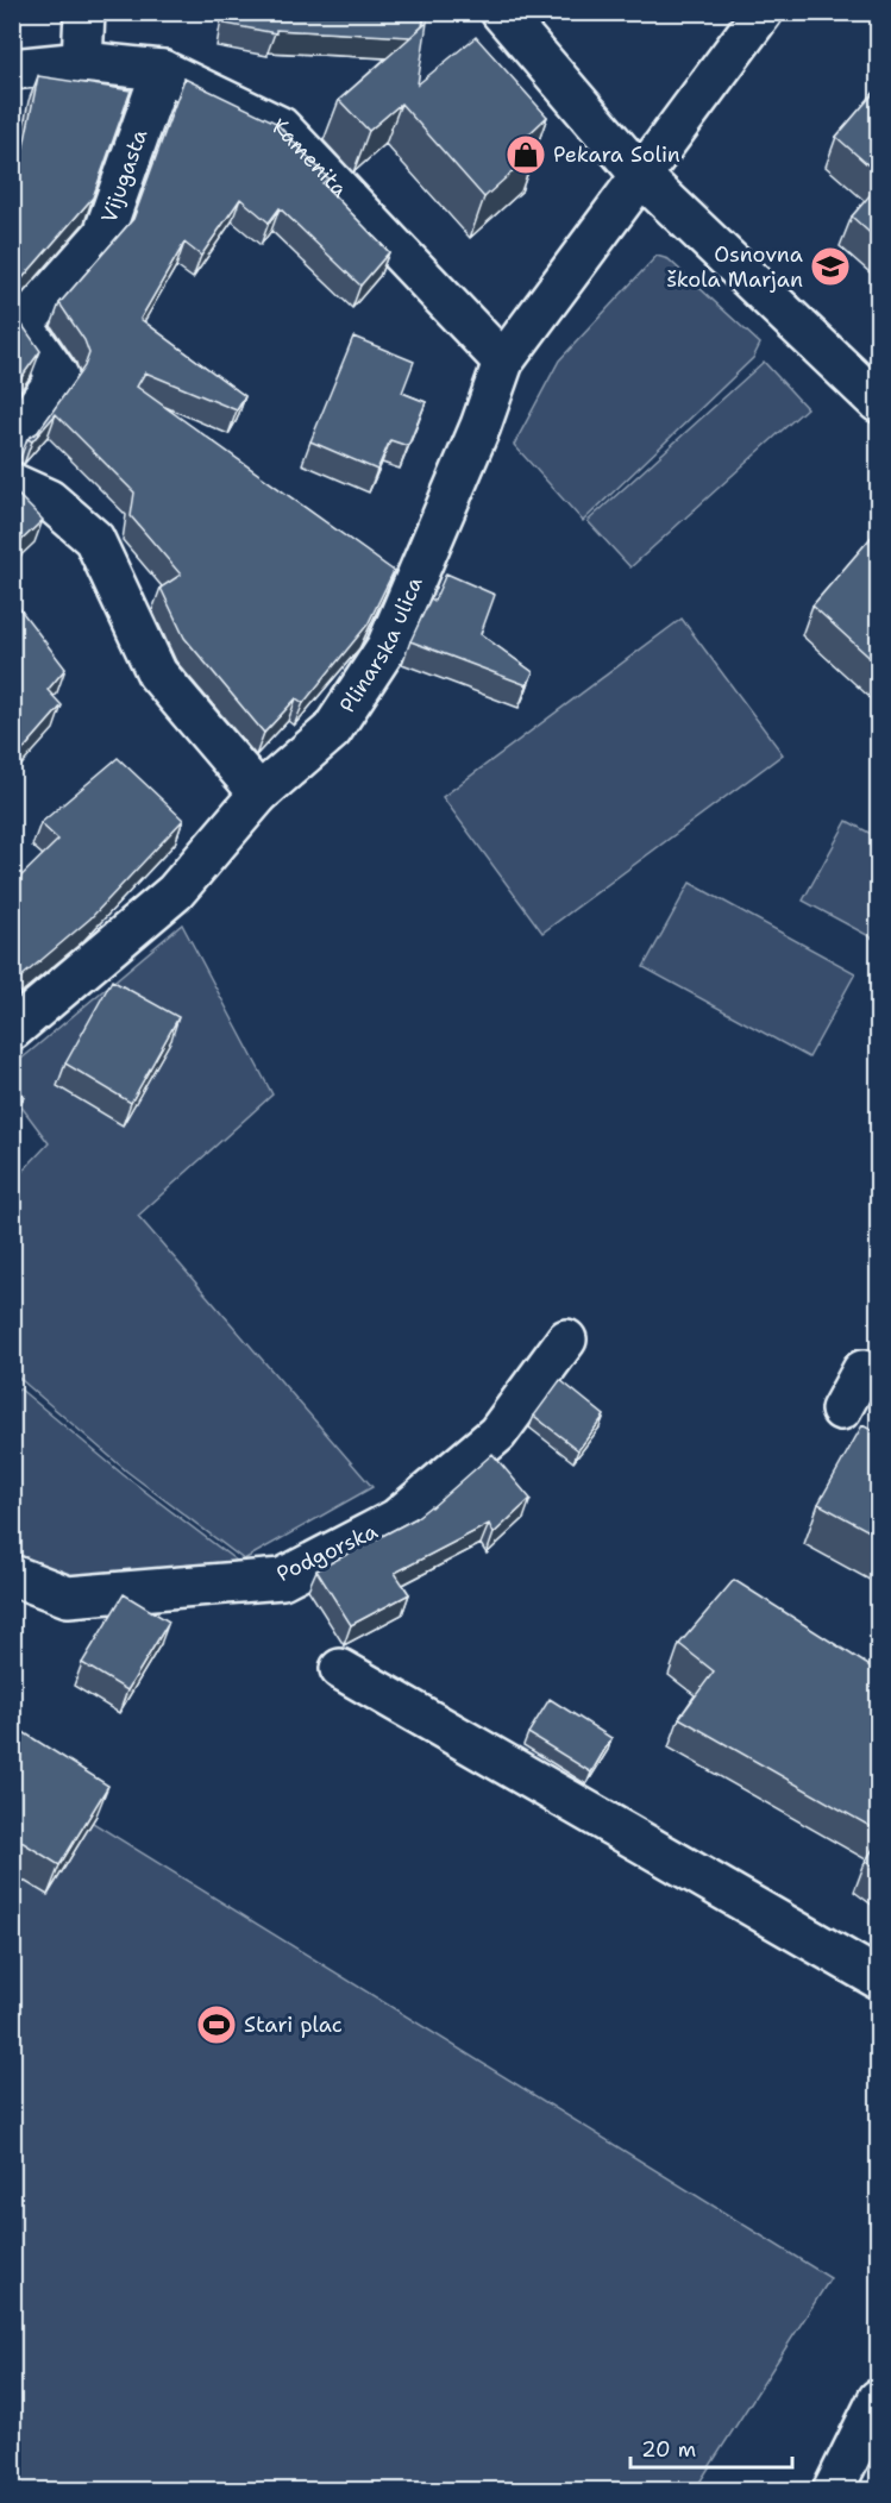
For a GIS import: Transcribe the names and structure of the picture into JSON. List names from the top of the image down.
{
  "streets": {
    "street": [
      "Kamenita",
      "Vijugasta",
      "Plinarska ulica",
      "Podgorska"
    ]
  },
  "crossings": [
    ["Kamenita", "Vijugasta"],
    ["Kamenita", "Plinarska ulica"]
  ],
  "places": {
    "shop": ["Pekara Solin"],
    "school or university": ["Osnovna škola Marjan"],
    "sports": ["Stari plac"]
  },
  "scale_bar": "20 m"
}
